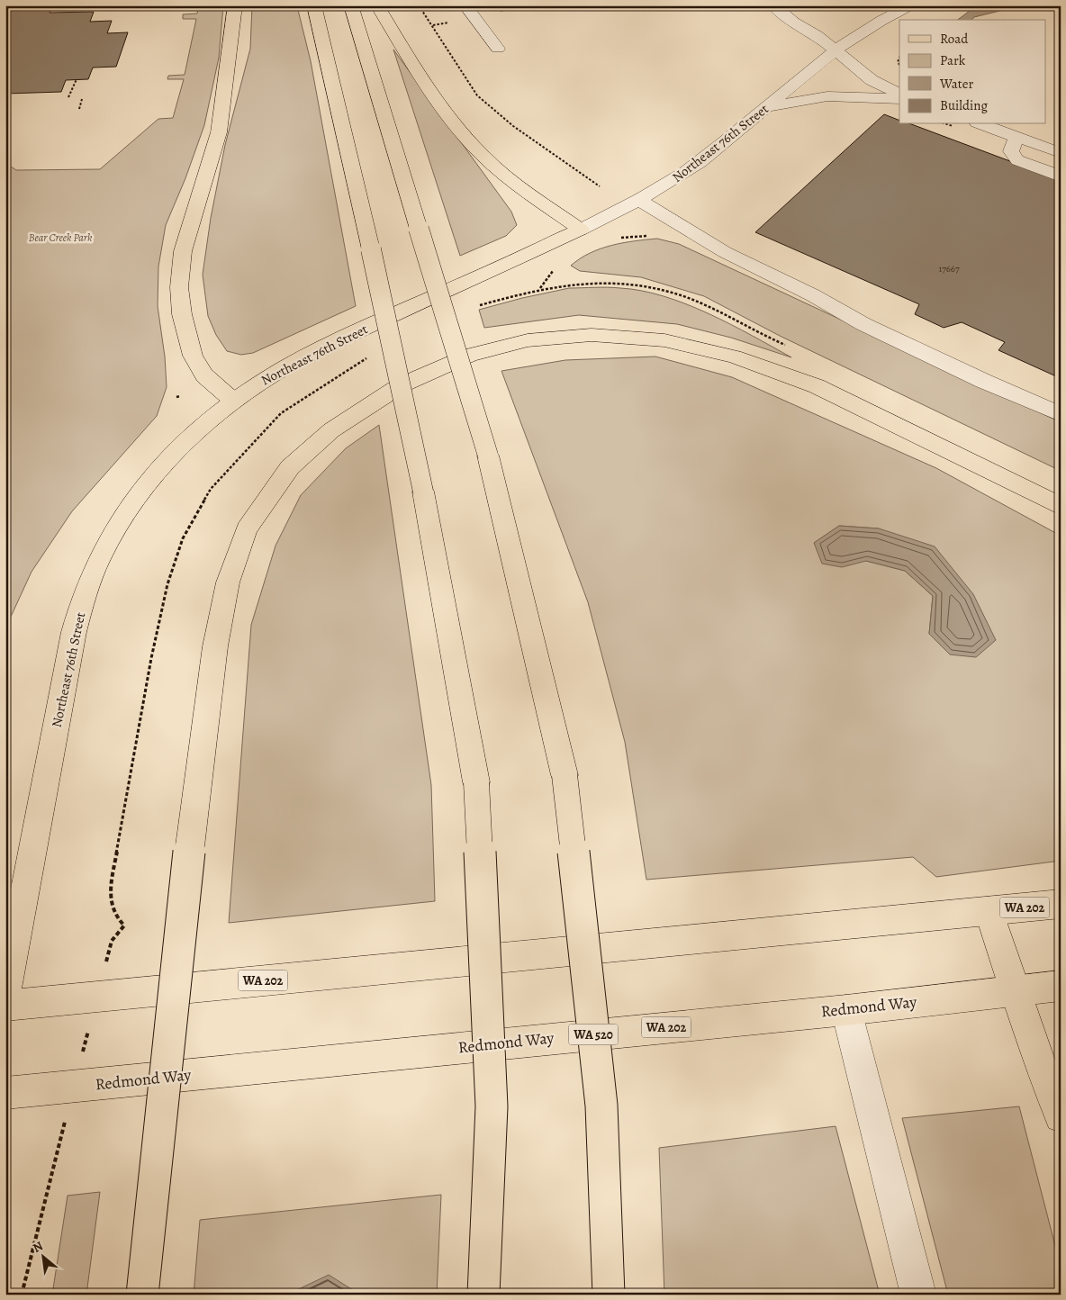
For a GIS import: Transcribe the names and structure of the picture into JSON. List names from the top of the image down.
{
  "streets": {
    "main road": [
      "Northeast 76th Street",
      "WA 202",
      "Redmond Way",
      "WA 520"
    ]
  },
  "parks": ["Bear Creek Park"],
  "house_numbers": ["17667"],
  "legend": [
    "Road",
    "Park",
    "Water",
    "Building"
  ],
  "north": "top left"
}
